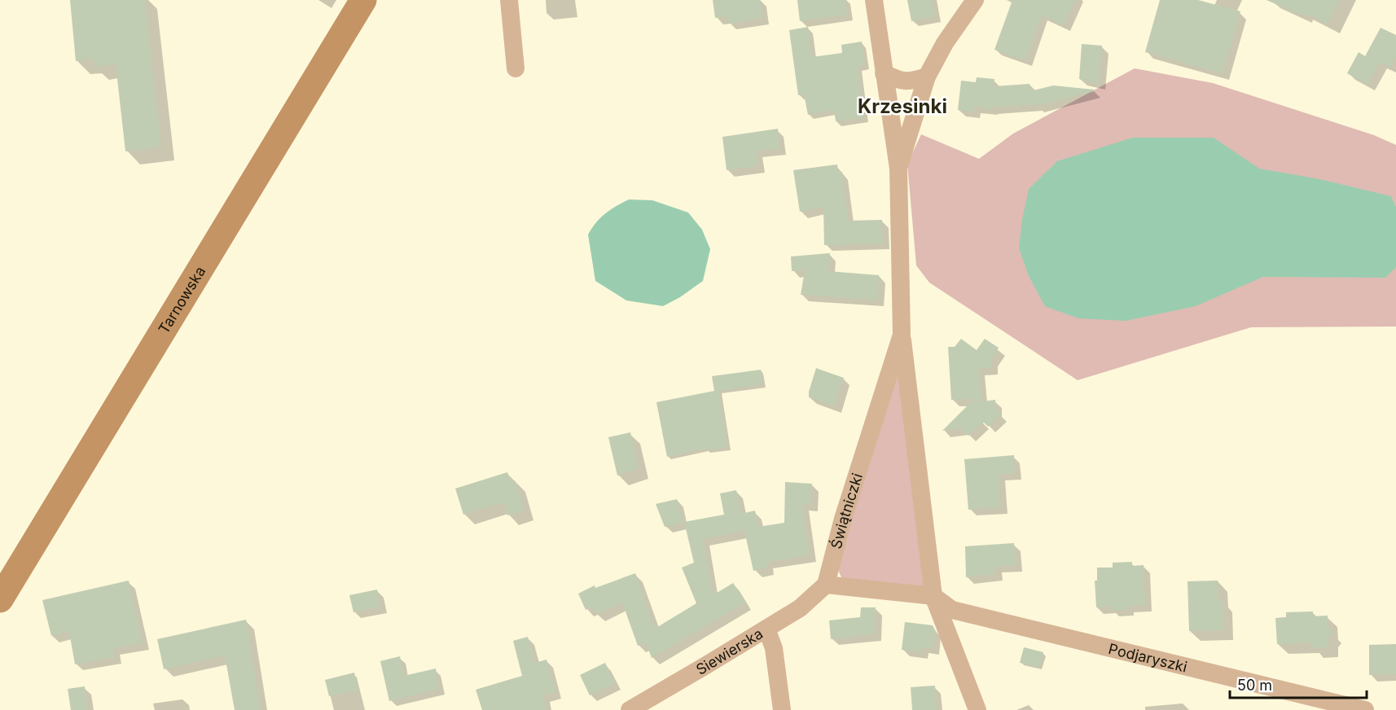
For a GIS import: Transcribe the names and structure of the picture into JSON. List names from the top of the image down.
{
  "streets": {
    "street": [
      "Tarnowska",
      "Świątniczki",
      "Siewierska",
      "Podjaryszki"
    ]
  },
  "crossings": [
    ["Świątniczki", "Siewierska"],
    ["Świątniczki", "Podjaryszki"]
  ],
  "districts": ["Krzesinki"],
  "scale_bar": "50 m"
}
